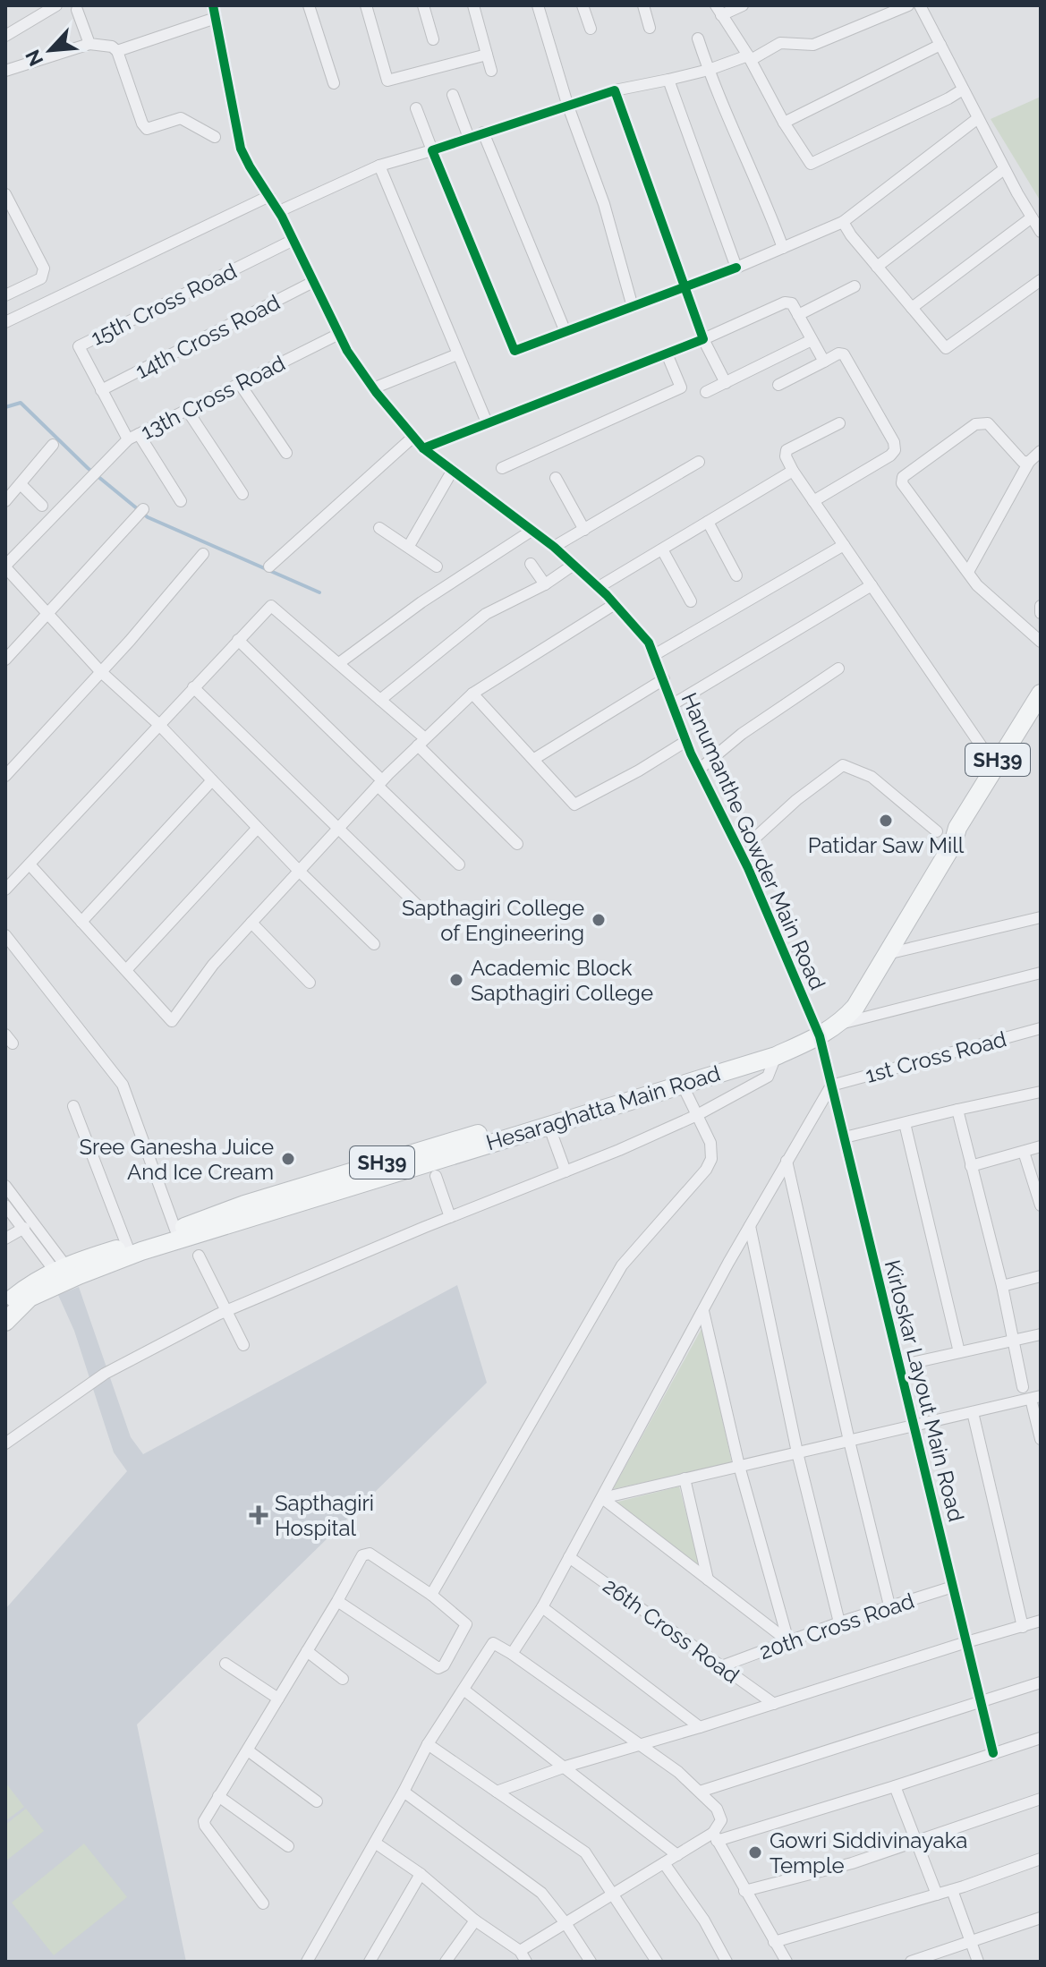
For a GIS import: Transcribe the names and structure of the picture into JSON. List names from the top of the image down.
{
  "streets": {
    "main road": ["SH39", "Hesaraghatta Main Road"],
    "street": [
      "15th Cross Road",
      "14th Cross Road",
      "13th Cross Road",
      "Hanumanthe Gowder Main Road",
      "1st Cross Road",
      "Kirloskar Layout Main Road",
      "20th Cross Road",
      "26th Cross Road"
    ]
  },
  "crossings": [
    ["15th Cross Road", "14th Cross Road"],
    ["15th Cross Road", "Hanumanthe Gowder Main Road"],
    ["14th Cross Road", "Hanumanthe Gowder Main Road"],
    ["13th Cross Road", "Hanumanthe Gowder Main Road"],
    ["SH39", "Hanumanthe Gowder Main Road"],
    ["SH39", "Kirloskar Layout Main Road"],
    ["Hanumanthe Gowder Main Road", "Kirloskar Layout Main Road"],
    ["1st Cross Road", "Kirloskar Layout Main Road"],
    ["Kirloskar Layout Main Road", "20th Cross Road"],
    ["20th Cross Road", "26th Cross Road"]
  ],
  "places": {
    "other": [
      "Patidar Saw Mill",
      "Sapthagiri College of Engineering",
      "Academic Block Sapthagiri College",
      "Sree Ganesha Juice And Ice Cream",
      "Gowri Siddivinayaka Temple"
    ],
    "health": ["Sapthagiri Hospital"]
  },
  "north": "bottom left"
}
